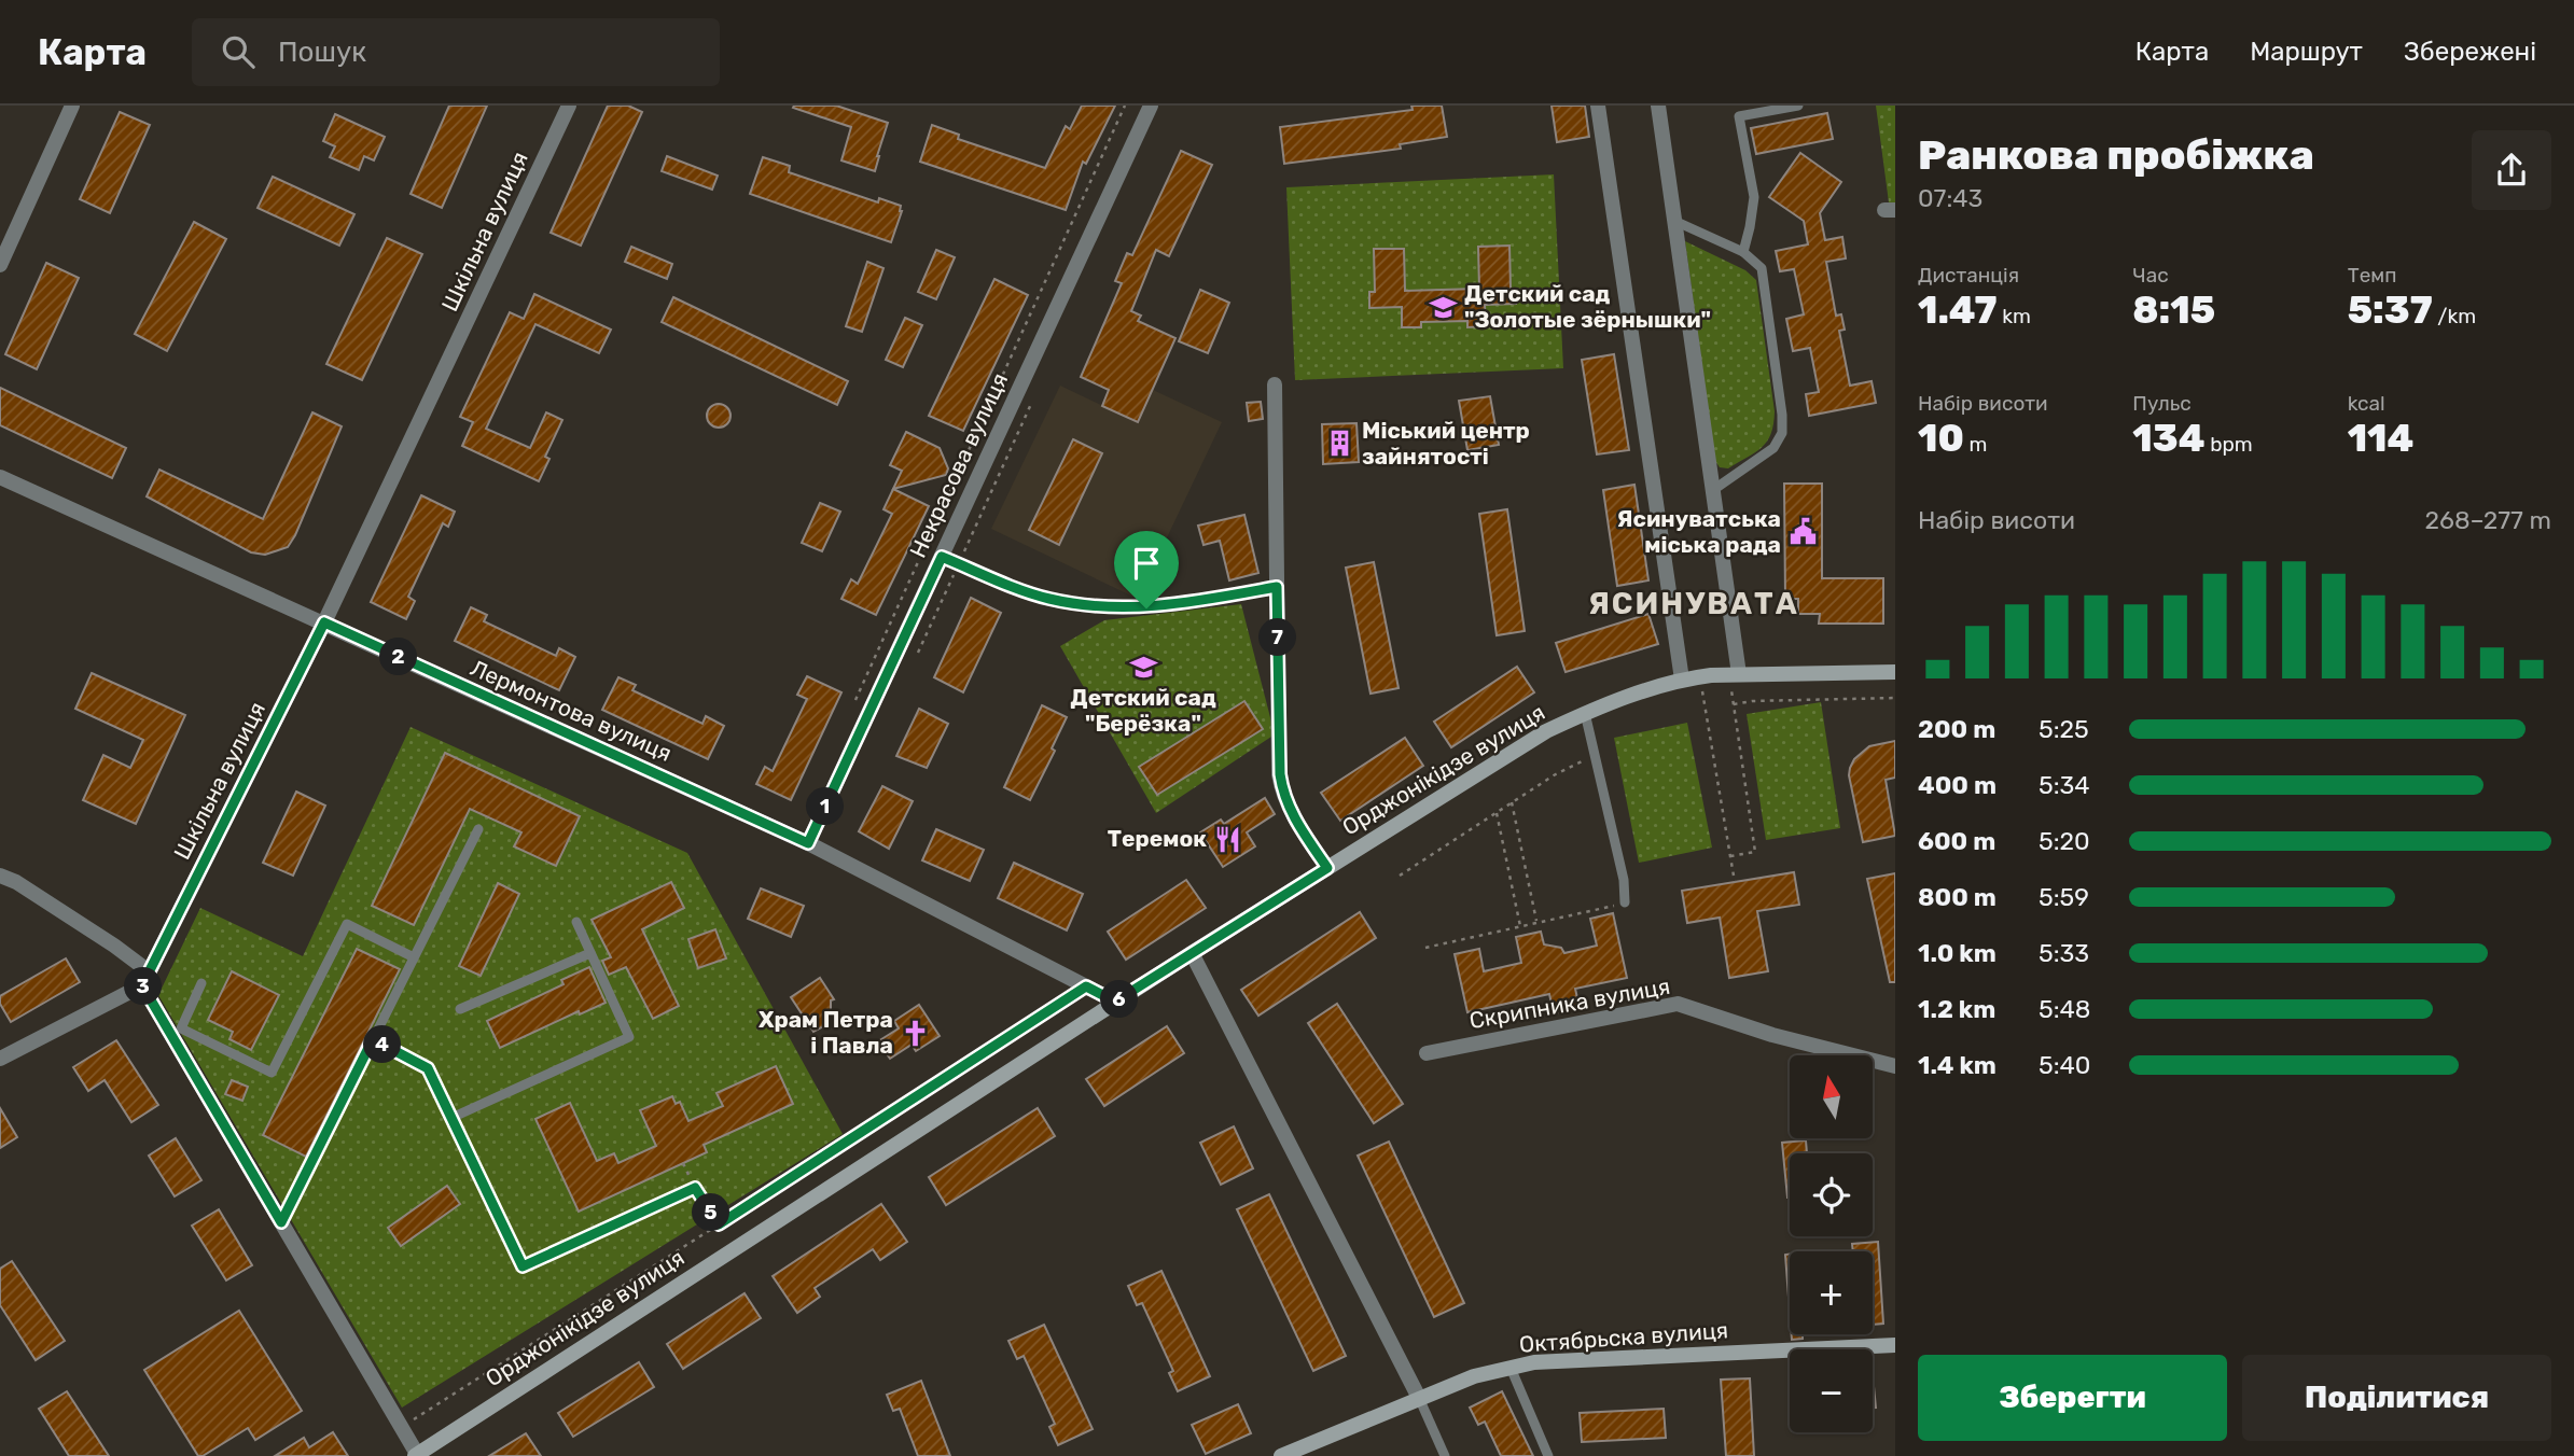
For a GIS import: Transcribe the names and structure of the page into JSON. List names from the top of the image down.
{
  "streets": {
    "main road": ["Орджонікідзе вулиця", "Октябрьска вулиця"],
    "street": [
      "Шкільна вулиця",
      "Некрасова вулиця",
      "Лермонтова вулиця",
      "Скрипника вулиця"
    ]
  },
  "crossings": [
    ["Шкільна вулиця", "Лермонтова вулиця"],
    ["Некрасова вулиця", "Лермонтова вулиця"],
    ["Лермонтова вулиця", "Орджонікідзе вулиця"]
  ],
  "districts": ["ЯСИНУВАТА"],
  "places": {
    "school or university": ["Детский сад \"Золотые зёрнышки\"", "Детский сад \"Берёзка\""],
    "building": ["Міський центр зайнятості"],
    "public building": ["Ясинуватська міська рада"],
    "restaurant": ["Теремок"],
    "church": ["Храм Петра і Павла"]
  },
  "north": "top",
  "page": {
    "header": "Карта",
    "search": "Пошук",
    "nav": ["Карта", "Маршрут", "Збережені"],
    "heading": ["Ранкова пробіжка", "07:43"],
    "stats": [
      ["Дистанція", "1.47 km"],
      ["Час", "8:15"],
      ["Темп", "5:37 /km"],
      ["Набір висоти", "10 m"],
      ["Пульс", "134 bpm"],
      ["kcal", "114"]
    ],
    "chart": ["Набір висоти", "268–277 m"],
    "pins": [
      "7",
      "2",
      "1",
      "3",
      "6",
      "4",
      "5"
    ],
    "list": [
      {
        "name": "200 m",
        "note": "5:25"
      },
      {
        "name": "400 m",
        "note": "5:34"
      },
      {
        "name": "600 m",
        "note": "5:20"
      },
      {
        "name": "800 m",
        "note": "5:59"
      },
      {
        "name": "1.0 km",
        "note": "5:33"
      },
      {
        "name": "1.2 km",
        "note": "5:48"
      },
      {
        "name": "1.4 km",
        "note": "5:40"
      }
    ],
    "map_buttons": ["+", "−"],
    "buttons": ["Зберегти", "Поділитися"]
  }
}
